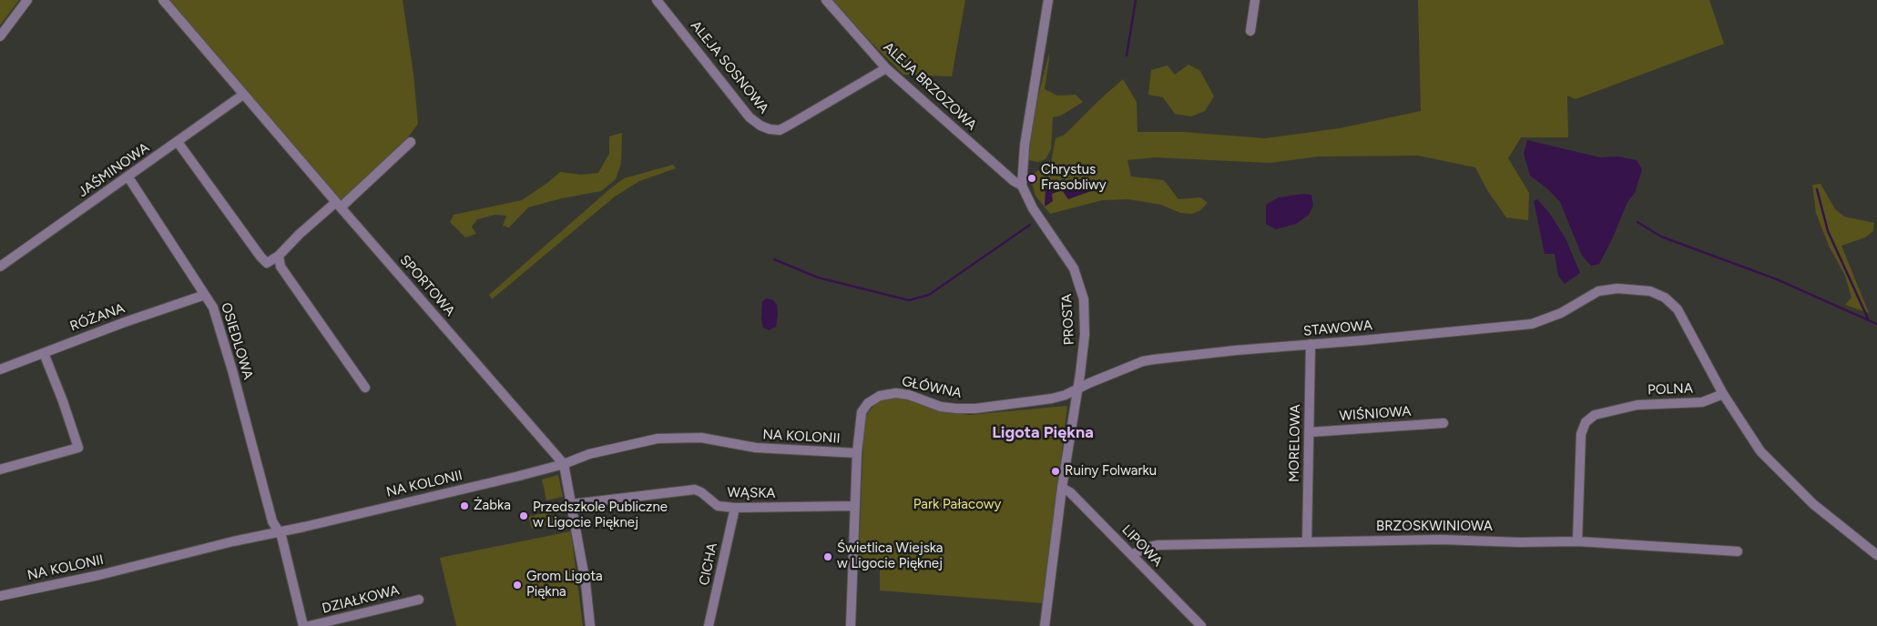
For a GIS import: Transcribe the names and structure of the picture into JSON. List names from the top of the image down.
{
  "streets": {
    "street": [
      "ALEJA SOSNOWA",
      "ALEJA BRZOZOWA",
      "JAŚMINOWA",
      "SPORTOWA",
      "RÓŻANA",
      "PROSTA",
      "STAWOWA",
      "OSIEDLOWA",
      "GŁÓWNA",
      "POLNA",
      "WIŚNIOWA",
      "NA KOLONII",
      "MORELOWA",
      "WĄSKA",
      "BRZOSKWINIOWA",
      "LIPOWA",
      "CICHA",
      "DZIAŁKOWA"
    ]
  },
  "crossings": [
    ["ALEJA SOSNOWA", "ALEJA BRZOZOWA"],
    ["ALEJA BRZOZOWA", "PROSTA"],
    ["JAŚMINOWA", "SPORTOWA"],
    ["JAŚMINOWA", "OSIEDLOWA"],
    ["SPORTOWA", "NA KOLONII"],
    ["SPORTOWA", "WĄSKA"],
    ["RÓŻANA", "OSIEDLOWA"],
    ["PROSTA", "STAWOWA"],
    ["PROSTA", "GŁÓWNA"],
    ["PROSTA", "LIPOWA"],
    ["STAWOWA", "GŁÓWNA"],
    ["STAWOWA", "POLNA"],
    ["STAWOWA", "MORELOWA"],
    ["OSIEDLOWA", "NA KOLONII"],
    ["GŁÓWNA", "NA KOLONII"],
    ["GŁÓWNA", "WĄSKA"],
    ["POLNA", "BRZOSKWINIOWA"],
    ["WIŚNIOWA", "MORELOWA"],
    ["MORELOWA", "BRZOSKWINIOWA"],
    ["WĄSKA", "CICHA"],
    ["BRZOSKWINIOWA", "LIPOWA"]
  ],
  "districts": ["Ligota Piękna"],
  "parks": ["Park Pałacowy"],
  "places": [
    "Chrystus Frasobliwy",
    "Ruiny Folwarku",
    "Żabka",
    "Przedszkole Publiczne w Ligocie Pięknej",
    "Świetlica Wiejska w Ligocie Pięknej",
    "Grom Ligota Piękna"
  ]
}
